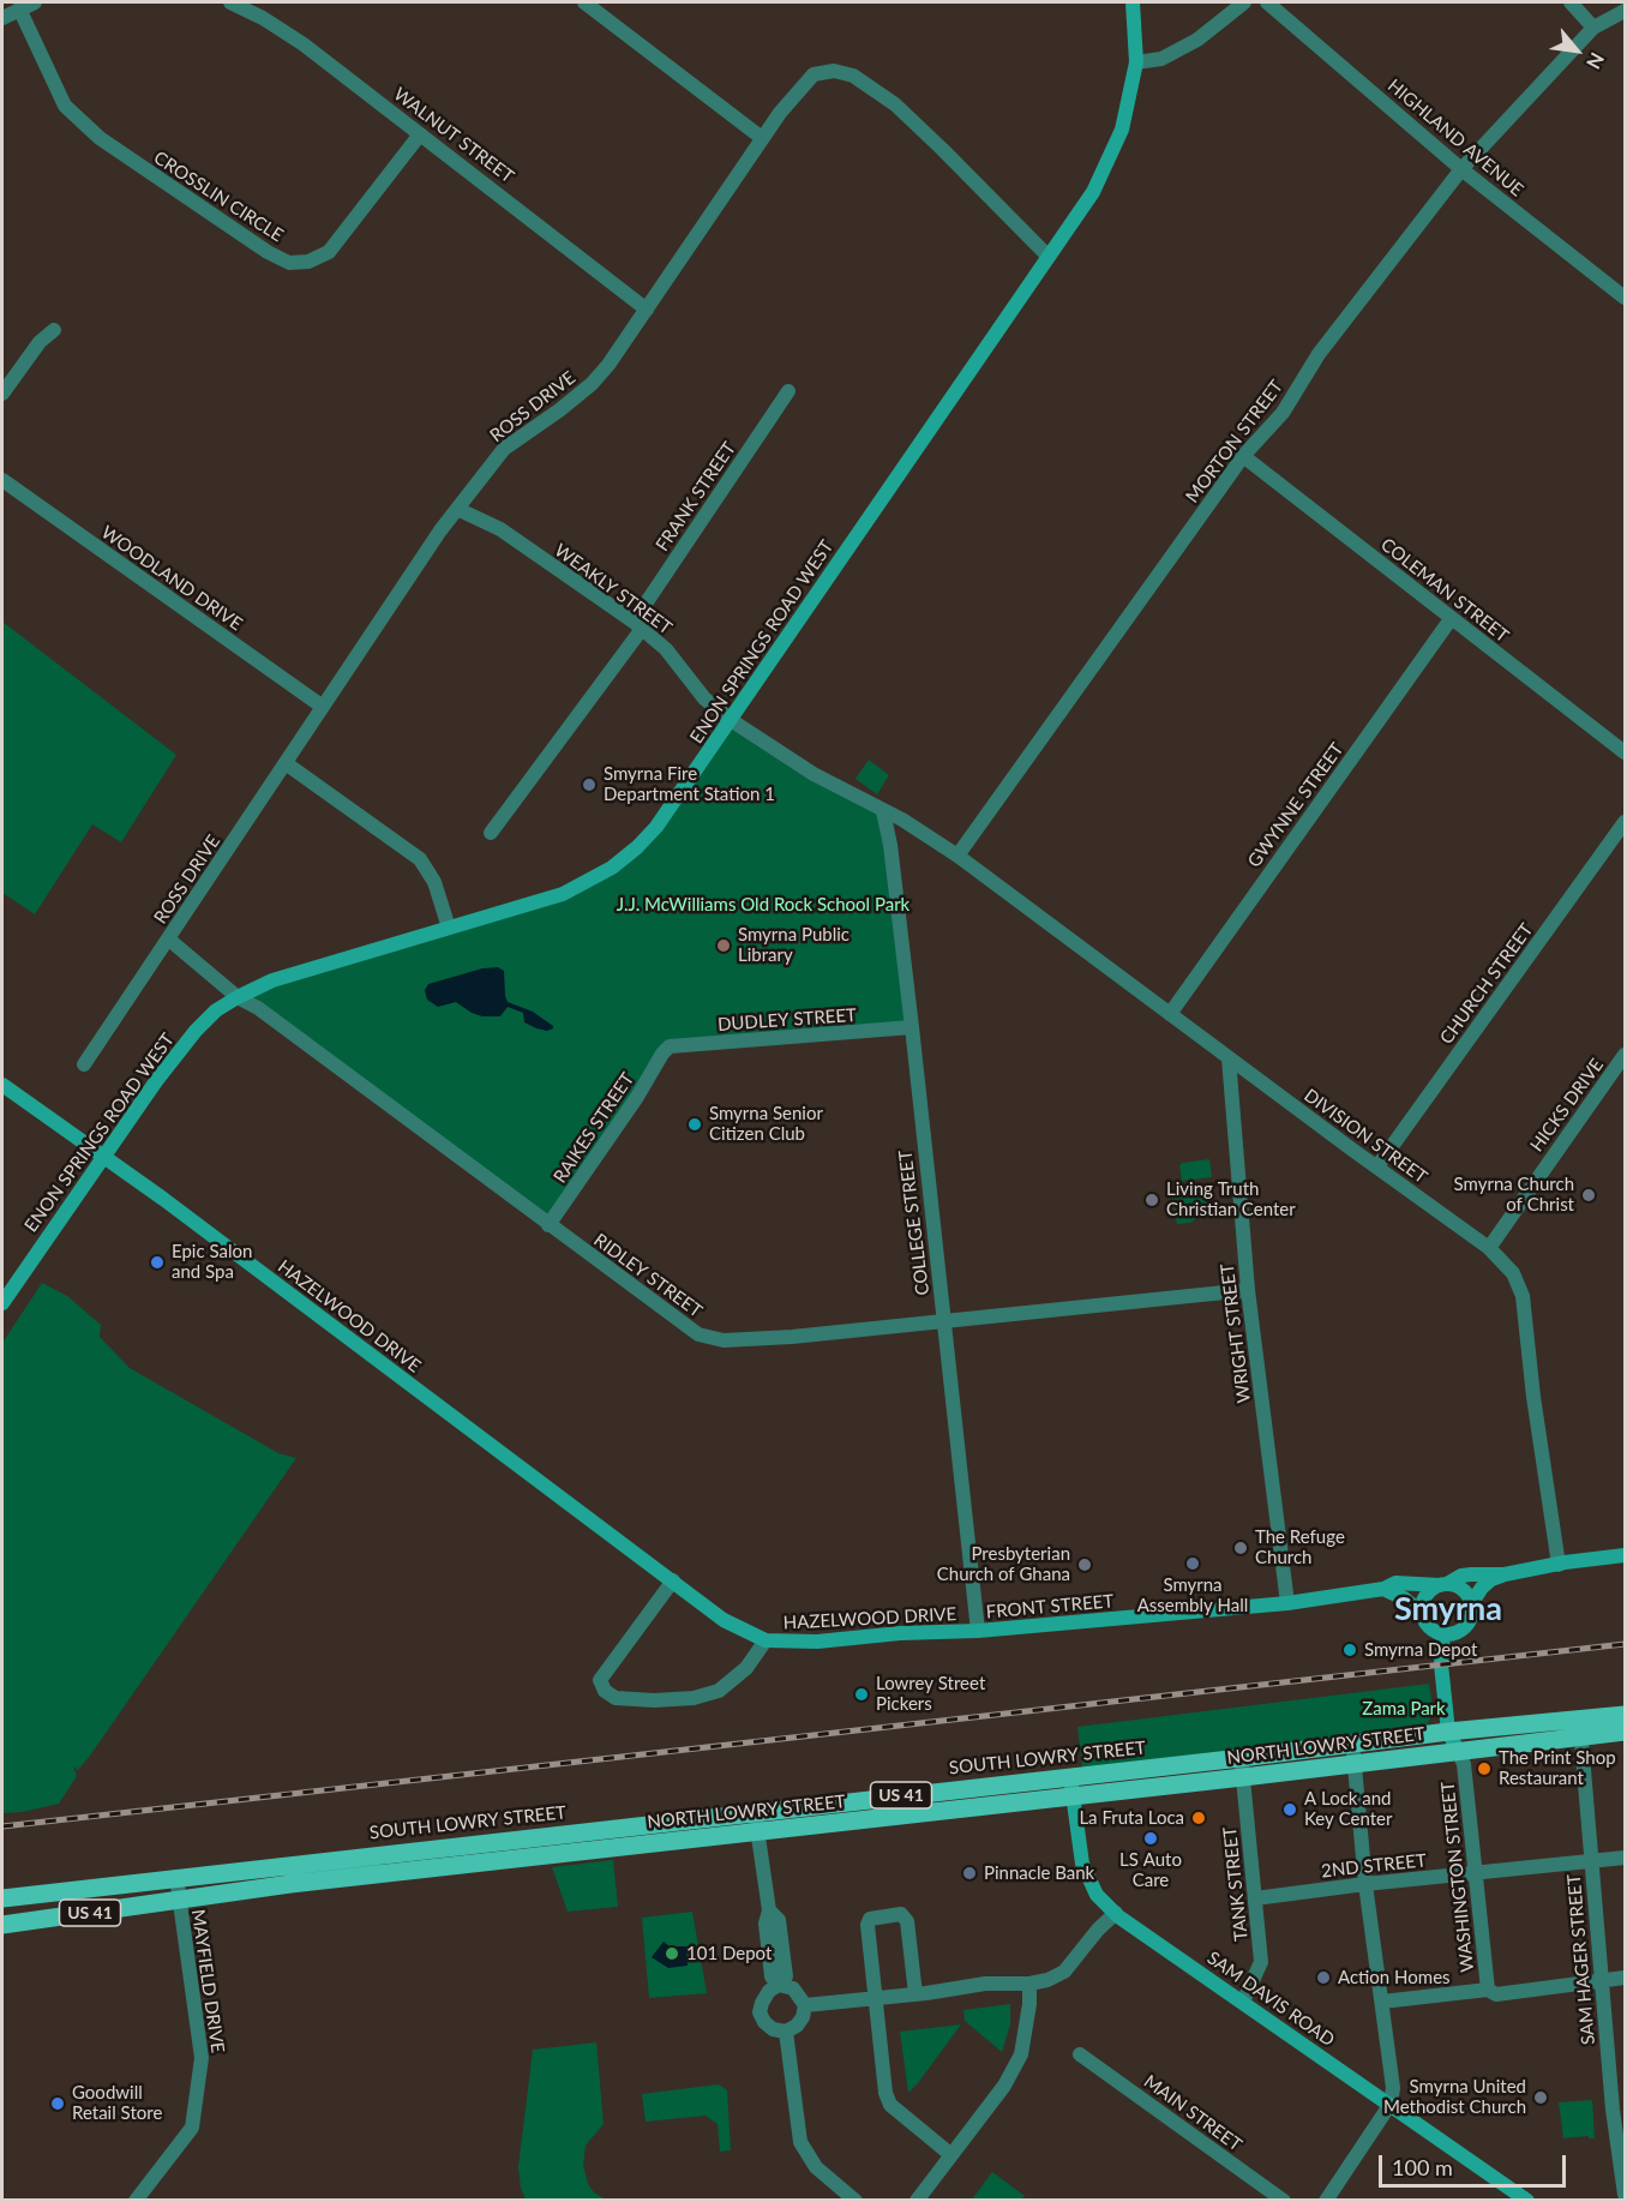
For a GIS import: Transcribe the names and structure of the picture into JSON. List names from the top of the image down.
{
  "streets": {
    "main road": ["NORTH LOWRY STREET", "SOUTH LOWRY STREET", "US 41"],
    "street": [
      "WALNUT STREET",
      "HIGHLAND AVENUE",
      "CROSSLIN CIRCLE",
      "ROSS DRIVE",
      "MORTON STREET",
      "FRANK STREET",
      "WOODLAND DRIVE",
      "WEAKLY STREET",
      "COLEMAN STREET",
      "ENON SPRINGS ROAD WEST",
      "GWYNNE STREET",
      "CHURCH STREET",
      "DUDLEY STREET",
      "HICKS DRIVE",
      "RAIKES STREET",
      "DIVISION STREET",
      "COLLEGE STREET",
      "RIDLEY STREET",
      "HAZELWOOD DRIVE",
      "WRIGHT STREET",
      "FRONT STREET",
      "2ND STREET",
      "WASHINGTON STREET",
      "TANK STREET",
      "SAM HAGER STREET",
      "MAYFIELD DRIVE",
      "SAM DAVIS ROAD",
      "MAIN STREET"
    ]
  },
  "crossings": [
    ["WALNUT STREET", "CROSSLIN CIRCLE"],
    ["WALNUT STREET", "ROSS DRIVE"],
    ["HIGHLAND AVENUE", "MORTON STREET"],
    ["ROSS DRIVE", "WOODLAND DRIVE"],
    ["ROSS DRIVE", "WEAKLY STREET"],
    ["ROSS DRIVE", "ENON SPRINGS ROAD WEST"],
    ["ROSS DRIVE", "RIDLEY STREET"],
    ["MORTON STREET", "COLEMAN STREET"],
    ["MORTON STREET", "DIVISION STREET"],
    ["FRANK STREET", "WEAKLY STREET"],
    ["WEAKLY STREET", "ENON SPRINGS ROAD WEST"],
    ["COLEMAN STREET", "GWYNNE STREET"],
    ["ENON SPRINGS ROAD WEST", "RIDLEY STREET"],
    ["ENON SPRINGS ROAD WEST", "HAZELWOOD DRIVE"],
    ["GWYNNE STREET", "DIVISION STREET"],
    ["CHURCH STREET", "DIVISION STREET"],
    ["DUDLEY STREET", "RAIKES STREET"],
    ["DUDLEY STREET", "COLLEGE STREET"],
    ["HICKS DRIVE", "DIVISION STREET"],
    ["RAIKES STREET", "RIDLEY STREET"],
    ["DIVISION STREET", "WRIGHT STREET"],
    ["DIVISION STREET", "FRONT STREET"],
    ["COLLEGE STREET", "RIDLEY STREET"],
    ["COLLEGE STREET", "HAZELWOOD DRIVE"],
    ["COLLEGE STREET", "FRONT STREET"],
    ["RIDLEY STREET", "WRIGHT STREET"],
    ["HAZELWOOD DRIVE", "FRONT STREET"],
    ["WRIGHT STREET", "FRONT STREET"],
    ["FRONT STREET", "WASHINGTON STREET"],
    ["NORTH LOWRY STREET", "SOUTH LOWRY STREET"],
    ["NORTH LOWRY STREET", "WASHINGTON STREET"],
    ["NORTH LOWRY STREET", "TANK STREET"],
    ["NORTH LOWRY STREET", "SAM HAGER STREET"],
    ["NORTH LOWRY STREET", "MAYFIELD DRIVE"],
    ["NORTH LOWRY STREET", "SAM DAVIS ROAD"],
    ["SOUTH LOWRY STREET", "WASHINGTON STREET"],
    ["SOUTH LOWRY STREET", "TANK STREET"],
    ["SOUTH LOWRY STREET", "SAM HAGER STREET"],
    ["SOUTH LOWRY STREET", "MAYFIELD DRIVE"],
    ["SOUTH LOWRY STREET", "SAM DAVIS ROAD"],
    ["2ND STREET", "WASHINGTON STREET"],
    ["2ND STREET", "TANK STREET"],
    ["2ND STREET", "SAM HAGER STREET"],
    ["TANK STREET", "SAM DAVIS ROAD"]
  ],
  "districts": ["Smyrna"],
  "parks": ["J.J. McWilliams Old Rock School Park", "Zama Park"],
  "places": [
    "Smyrna Fire Department Station 1",
    "Smyrna Public Library",
    "Smyrna Senior Citizen Club",
    "Smyrna Church of Christ",
    "Living Truth Christian Center",
    "Epic Salon and Spa",
    "The Refuge Church",
    "Smyrna Assembly Hall",
    "Presbyterian Church of Ghana",
    "Smyrna Depot",
    "Lowrey Street Pickers",
    "The Print Shop Restaurant",
    "A Lock and Key Center",
    "La Fruta Loca",
    "LS Auto Care",
    "Pinnacle Bank",
    "101 Depot",
    "Action Homes",
    "Smyrna United Methodist Church",
    "Goodwill Retail Store"
  ],
  "scale_bar": "100 m",
  "north": "bottom right"
}
